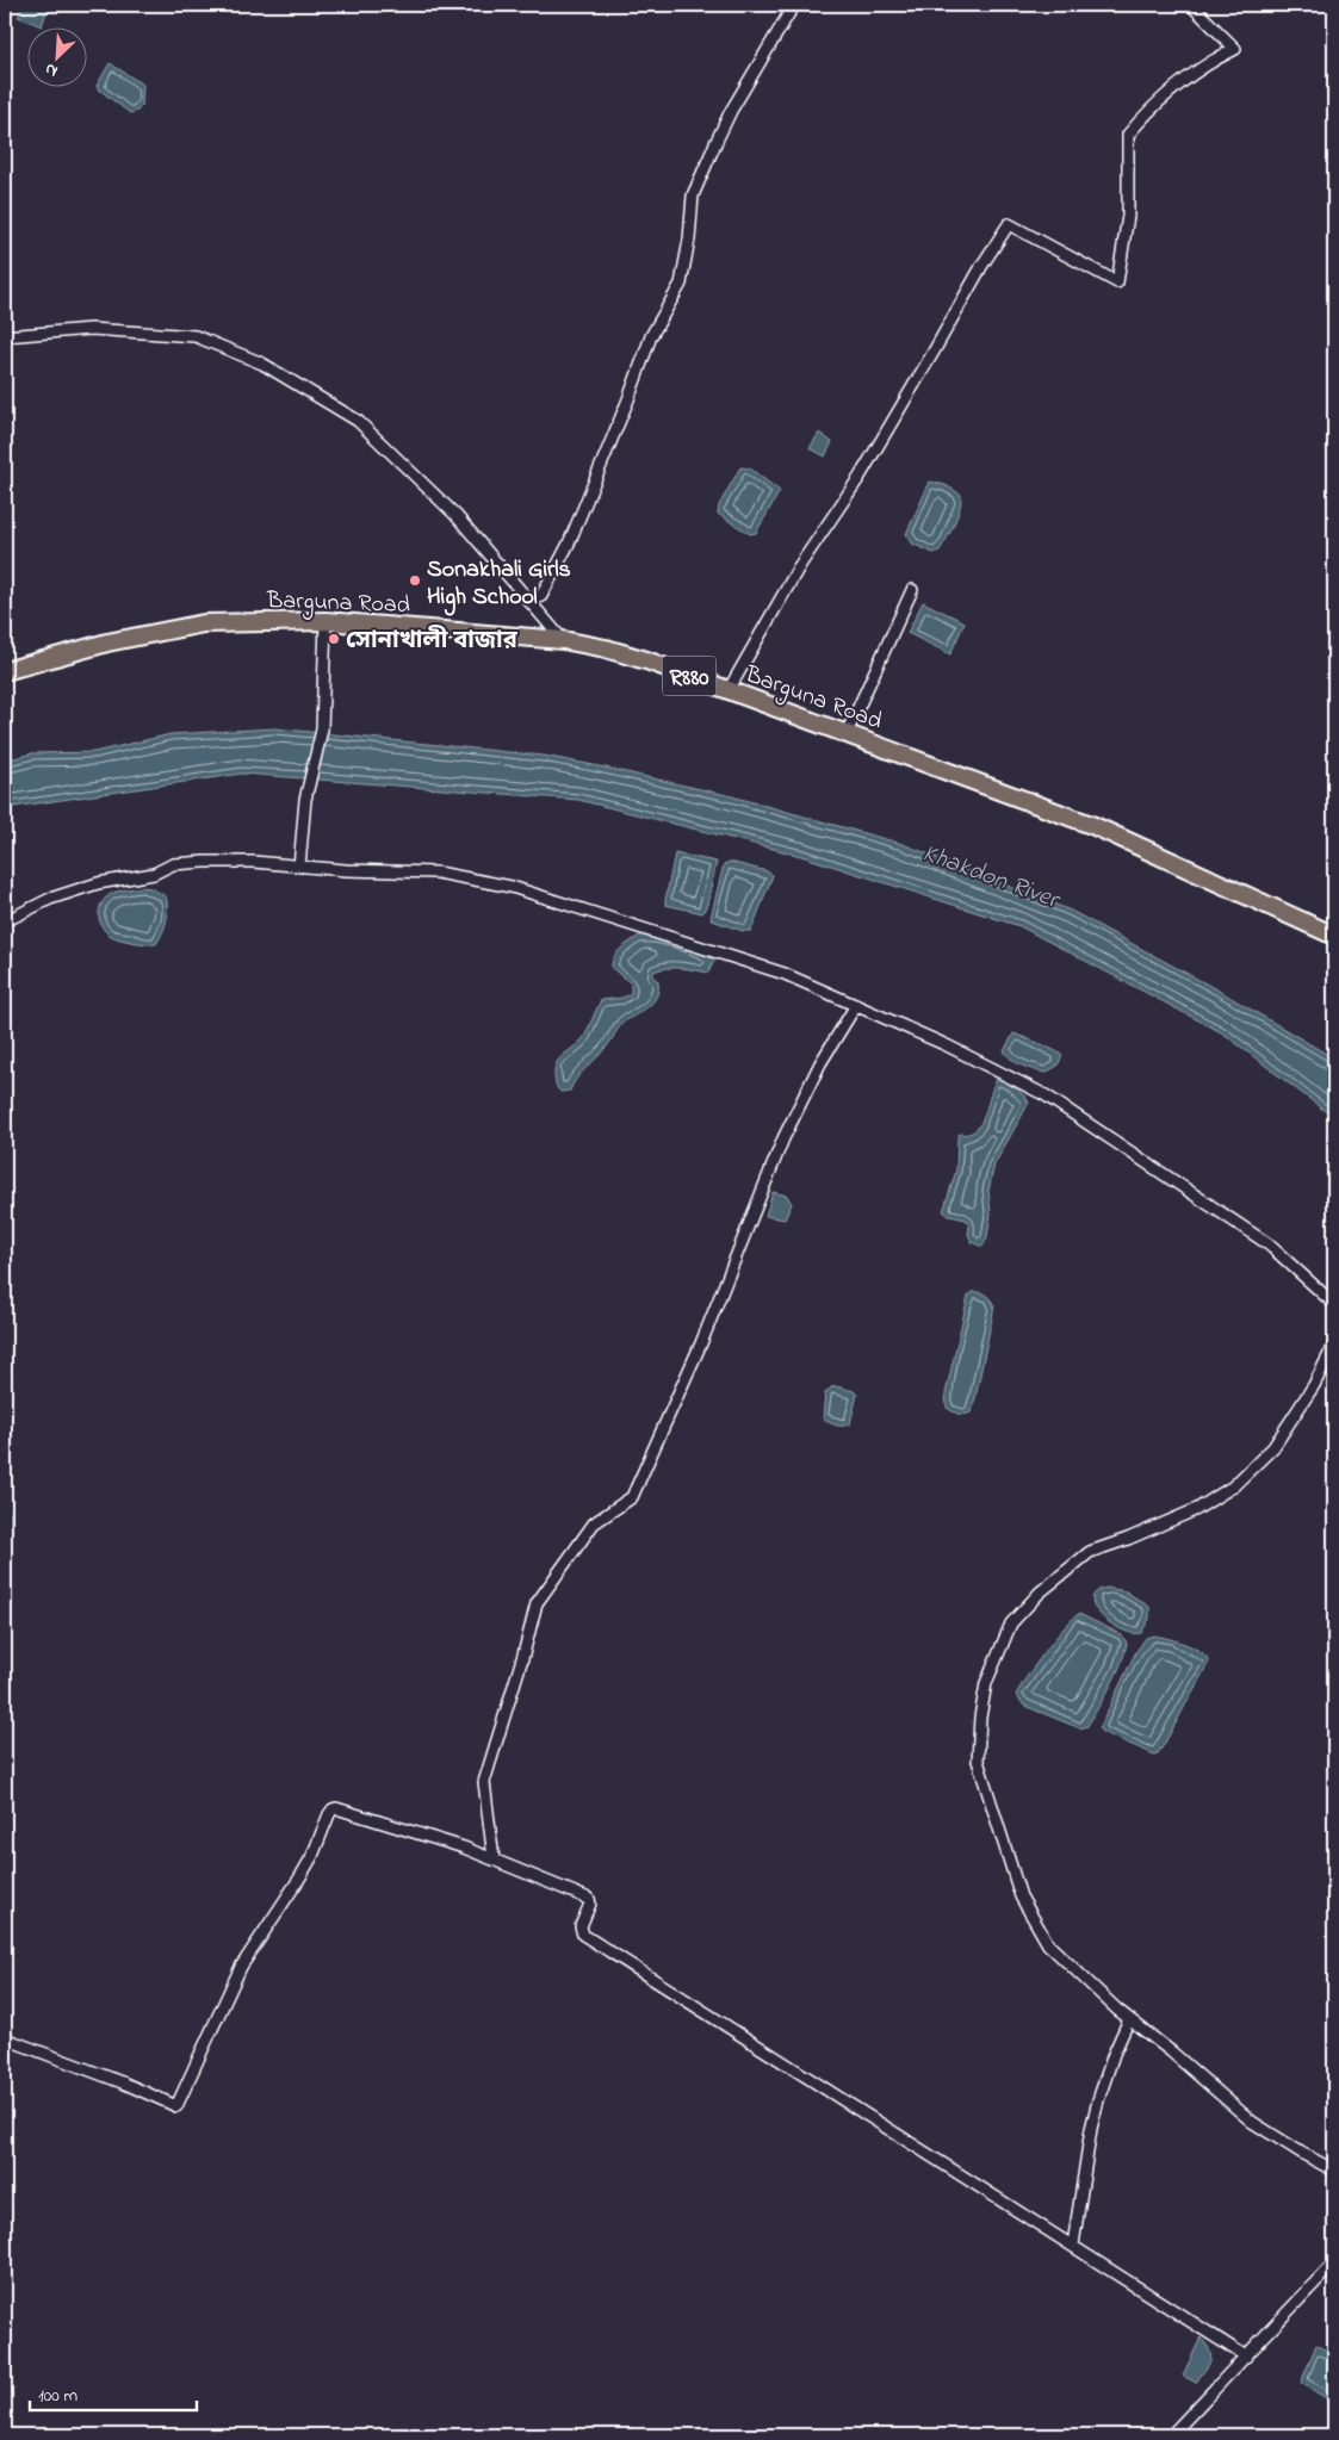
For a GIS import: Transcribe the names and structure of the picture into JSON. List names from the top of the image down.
{
  "streets": {
    "main road": ["Barguna Road", "R880"]
  },
  "water": ["Khakdon River"],
  "places": ["Sonakhali Girls High School", "সোনাখালী বাজার"],
  "scale_bar": "100 m",
  "north": "bottom left"
}
